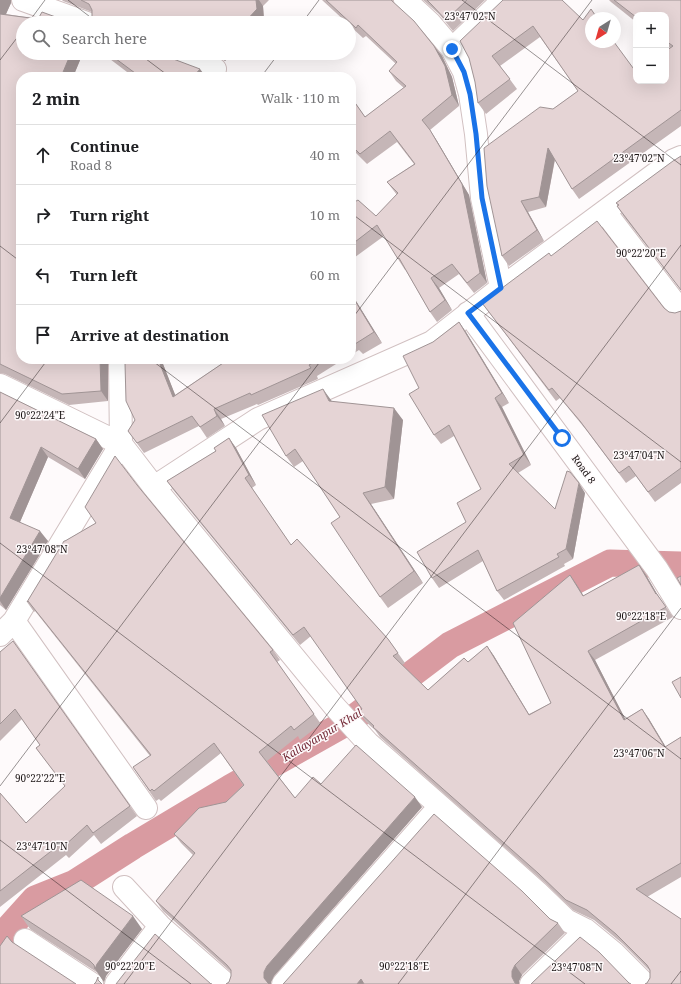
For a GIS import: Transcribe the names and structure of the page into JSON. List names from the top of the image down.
{
  "streets": {
    "street": ["Road 8"]
  },
  "water": ["Kallayanpur Khal"],
  "north": "bottom left",
  "page": {
    "map_buttons": ["+", "−"],
    "search": "Search here",
    "heading": ["2 min", "Walk · 110 m"],
    "list": [
      ["Continue", "Road 8", "40 m"],
      ["Turn right", "10 m"],
      ["Turn left", "60 m"],
      "Arrive at destination"
    ]
  },
  "coordinates": [
    "23°47'02\"N",
    "90°22'20\"E",
    "90°22'24\"E",
    "23°47'04\"N",
    "23°47'08\"N",
    "90°22'18\"E",
    "23°47'06\"N",
    "90°22'22\"E",
    "23°47'10\"N"
  ]
}
